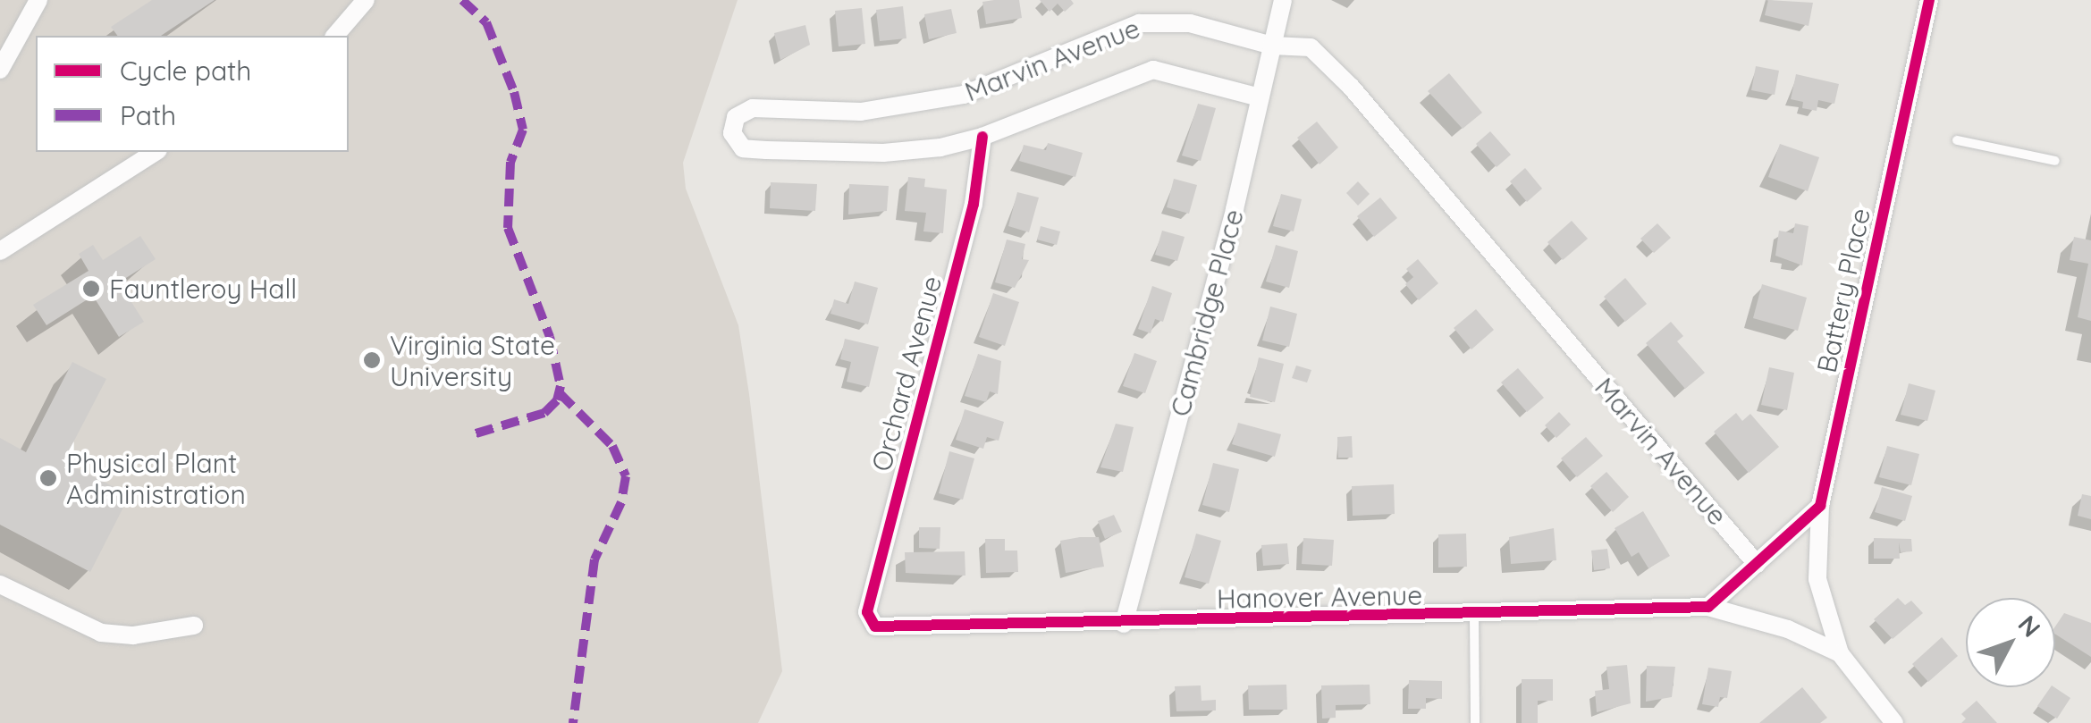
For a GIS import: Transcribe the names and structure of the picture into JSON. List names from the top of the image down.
{
  "streets": {
    "street": [
      "Marvin Avenue",
      "Battery Place",
      "Cambridge Place",
      "Orchard Avenue",
      "Hanover Avenue"
    ]
  },
  "crossings": [
    ["Marvin Avenue", "Cambridge Place"],
    ["Marvin Avenue", "Orchard Avenue"],
    ["Cambridge Place", "Hanover Avenue"],
    ["Orchard Avenue", "Hanover Avenue"]
  ],
  "places": ["Fauntleroy Hall", "Virginia State University", "Physical Plant Administration"],
  "legend": ["Cycle path", "Path"],
  "north": "top right"
}
